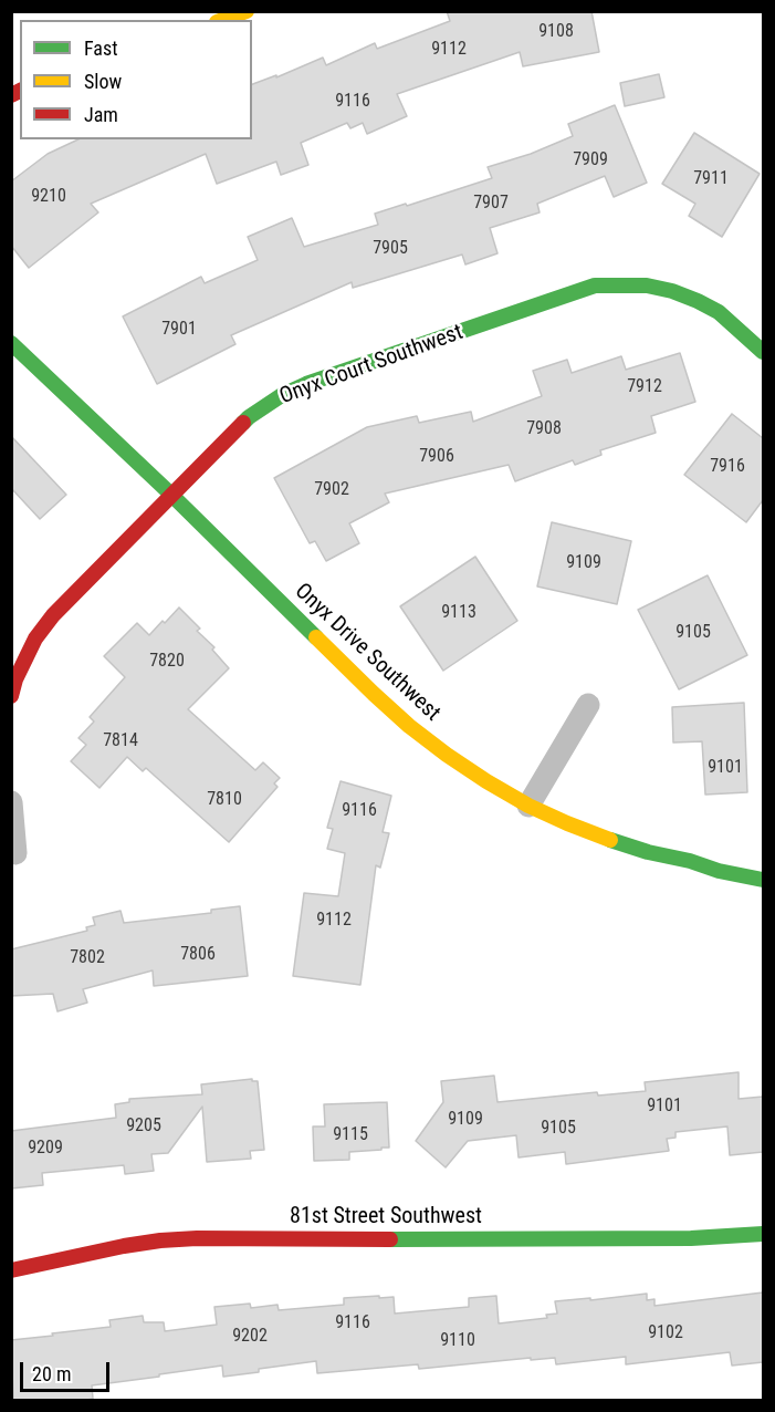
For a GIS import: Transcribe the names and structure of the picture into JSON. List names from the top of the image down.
{
  "streets": {
    "street": ["Onyx Court Southwest", "Onyx Drive Southwest", "81st Street Southwest"]
  },
  "crossings": [
    ["Onyx Court Southwest", "Onyx Drive Southwest"]
  ],
  "house_numbers": [
    "9108",
    "9112",
    "9116",
    "7909",
    "7911",
    "9210",
    "7907",
    "7905",
    "7901",
    "7912",
    "7908",
    "7906",
    "7916",
    "7902",
    "9109",
    "9113",
    "9105",
    "7820",
    "7814",
    "9101",
    "7810",
    "9116",
    "9112",
    "7806",
    "7802",
    "9101",
    "9109",
    "9205",
    "9105",
    "9115",
    "9209",
    "9116",
    "9102",
    "9202",
    "9110"
  ],
  "legend": ["Fast", "Slow", "Jam"],
  "scale_bar": "20 m"
}
